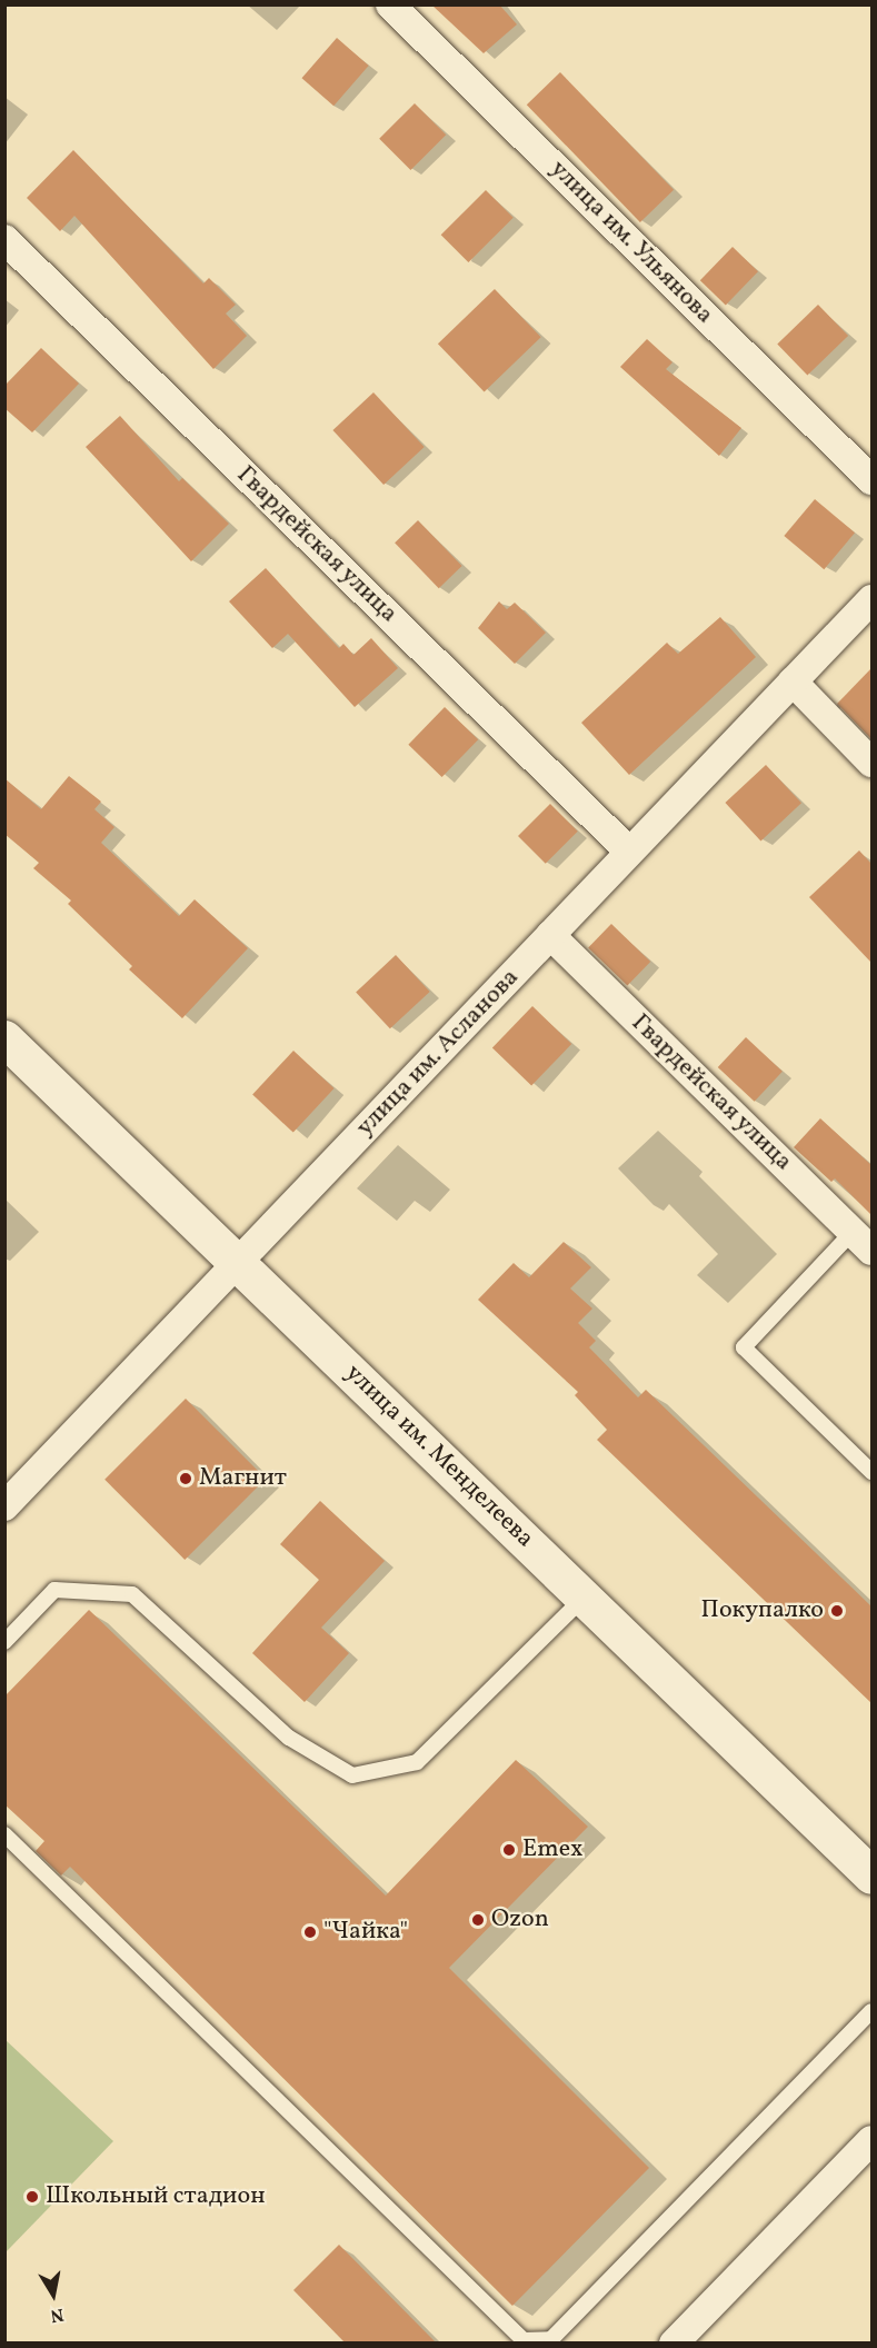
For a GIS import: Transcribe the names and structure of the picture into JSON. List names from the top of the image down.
{
  "streets": {
    "main road": ["улица им. Менделеева"],
    "street": ["улица им. Ульянова", "Гвардейская улица", "улица им. Асланова"]
  },
  "crossings": [
    ["Гвардейская улица", "улица им. Асланова"],
    ["улица им. Асланова", "улица им. Менделеева"]
  ],
  "places": [
    "Магнит",
    "Покупалко",
    "Emex",
    "Ozon",
    "\"Чайка\"",
    "Школьный стадион"
  ],
  "north": "bottom"
}
